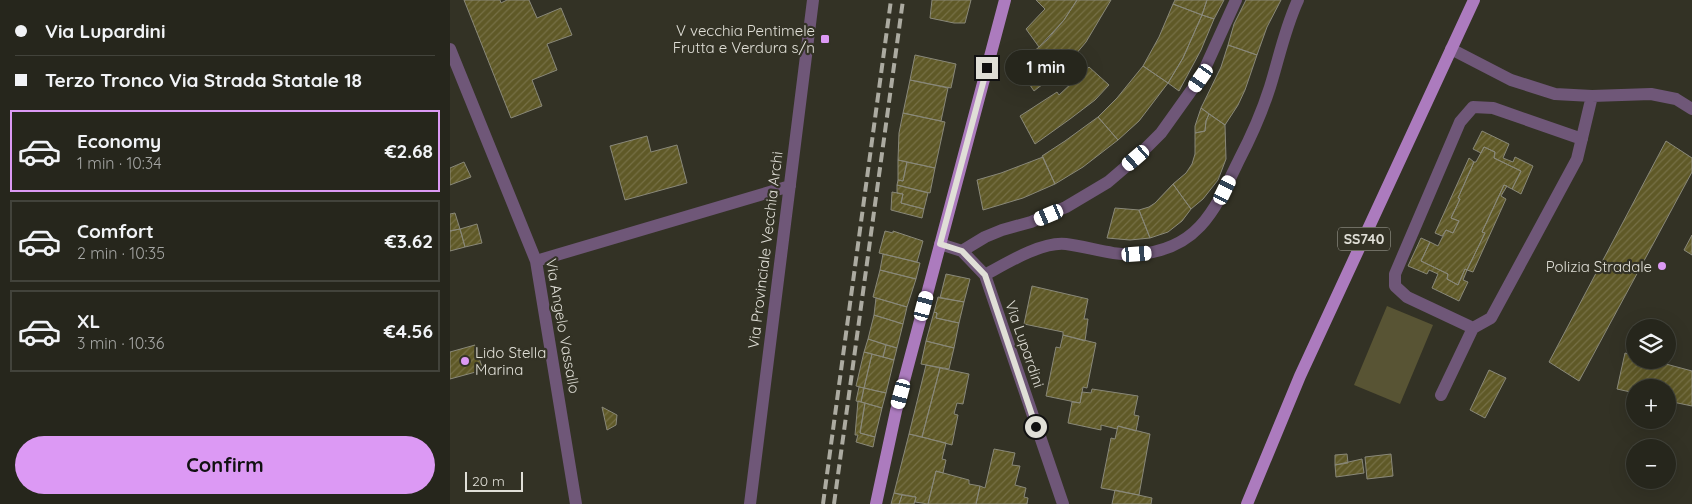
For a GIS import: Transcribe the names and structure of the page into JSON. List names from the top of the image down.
{
  "streets": {
    "main road": ["SS740"],
    "street": ["Via Provinciale Vecchia Archi", "Via Angelo Vassallo", "Via Lupardini"]
  },
  "places": {
    "transit": ["V vecchia Pentimele Frutta e Verdura s/n"],
    "other": ["Polizia Stradale", "Lido Stella Marina"]
  },
  "scale_bar": "20 m",
  "page": {
    "banner": ["Via Lupardini", "Terzo Tronco Via Strada Statale 18"],
    "bubble": "1 min",
    "list": [
      {
        "name": "Economy",
        "note": "1 min · 10:34",
        "value": "€2.68"
      },
      {
        "name": "Comfort",
        "note": "2 min · 10:35",
        "value": "€3.62"
      },
      {
        "name": "XL",
        "note": "3 min · 10:36",
        "value": "€4.56"
      }
    ],
    "map_buttons": ["+", "−"],
    "buttons": "Confirm",
    "scale": "20 m"
  }
}
